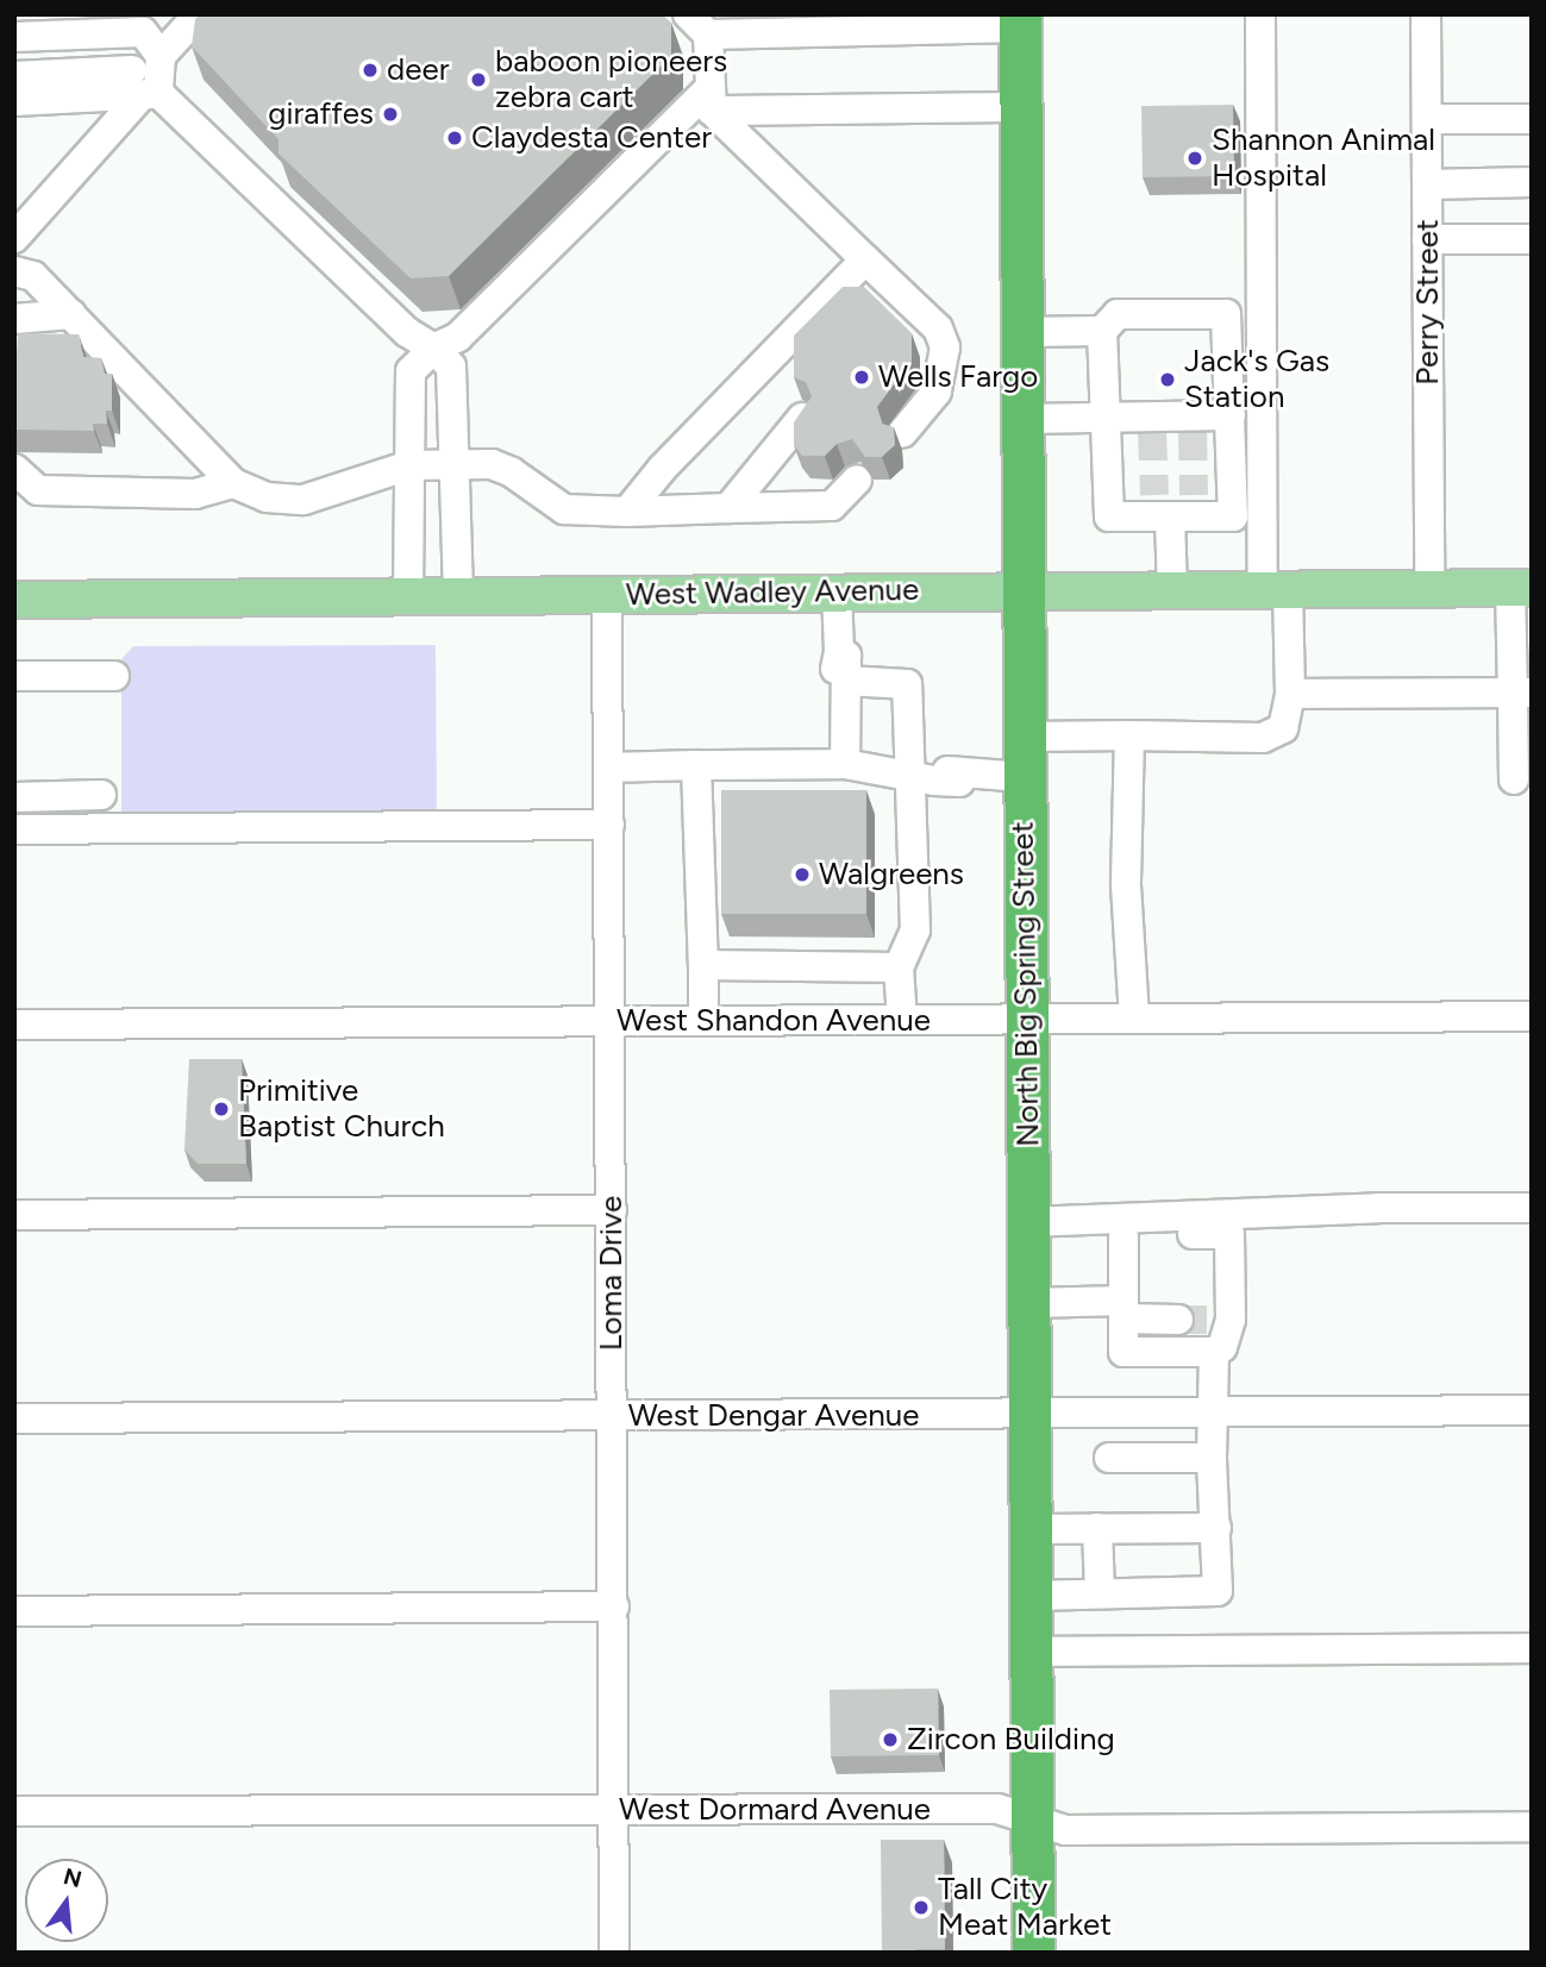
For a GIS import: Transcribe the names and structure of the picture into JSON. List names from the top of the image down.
{
  "streets": {
    "highway": ["North Big Spring Street"],
    "main road": ["West Wadley Avenue"],
    "street": [
      "Perry Street",
      "West Shandon Avenue",
      "Loma Drive",
      "West Dengar Avenue",
      "West Dormard Avenue"
    ]
  },
  "crossings": [
    ["Perry Street", "West Wadley Avenue"],
    ["West Wadley Avenue", "North Big Spring Street"],
    ["West Wadley Avenue", "Loma Drive"],
    ["North Big Spring Street", "West Shandon Avenue"],
    ["North Big Spring Street", "West Dengar Avenue"],
    ["North Big Spring Street", "West Dormard Avenue"],
    ["West Shandon Avenue", "Loma Drive"],
    ["Loma Drive", "West Dengar Avenue"],
    ["Loma Drive", "West Dormard Avenue"]
  ],
  "places": [
    "deer",
    "baboon pioneers zebra cart",
    "giraffes",
    "Claydesta Center",
    "Shannon Animal Hospital",
    "Wells Fargo",
    "Jack's Gas Station",
    "Walgreens",
    "Primitive Baptist Church",
    "Zircon Building",
    "Tall City Meat Market"
  ],
  "north": "top"
}
